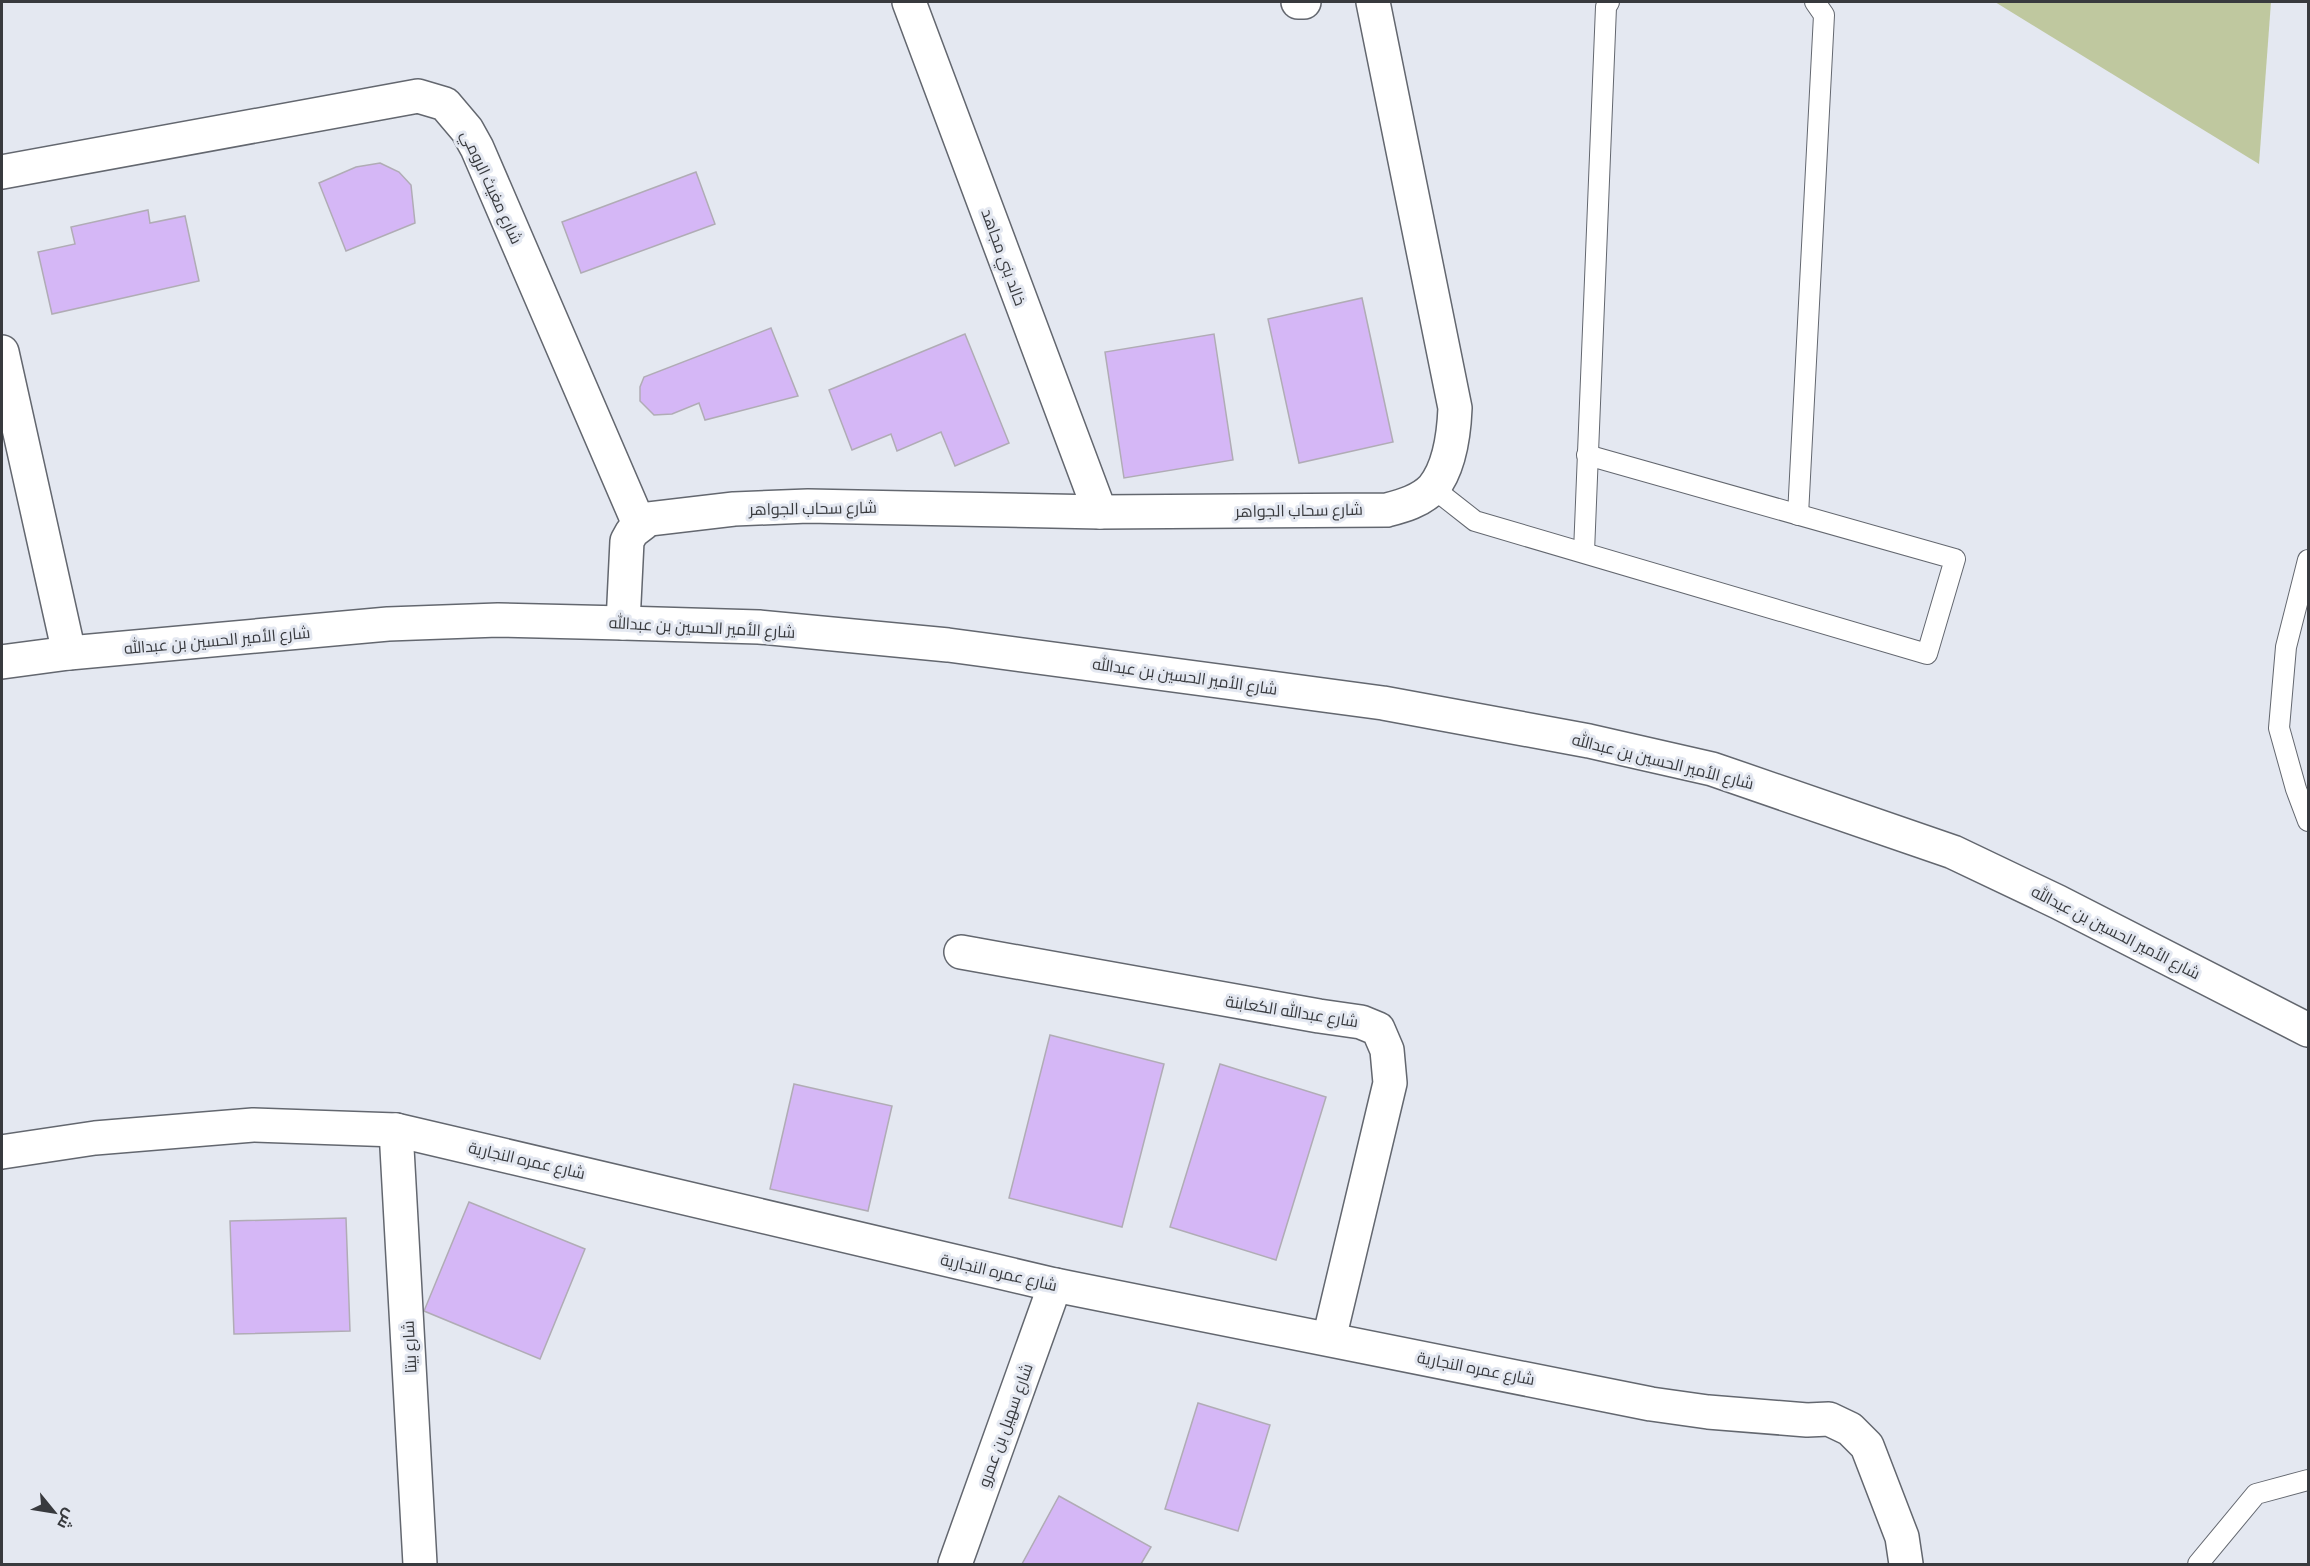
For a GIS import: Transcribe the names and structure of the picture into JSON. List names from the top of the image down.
{
  "streets": {
    "street": [
      "شارع مغيث الرومي",
      "خالد بني مجاهد",
      "شارع سحاب الجواهر",
      "شارع الأمير الحسين بن عبدالله",
      "شارع عبدالله الكعابنة",
      "شارع عمره النجارية",
      "شارع بيتا",
      "شارع سهيل بن عمرو"
    ]
  },
  "crossings": [
    ["شارع مغيث الرومي", "شارع سحاب الجواهر"],
    ["خالد بني مجاهد", "شارع سحاب الجواهر"],
    ["شارع عبدالله الكعابنة", "شارع عمره النجارية"],
    ["شارع عمره النجارية", "شارع بيتا"],
    ["شارع عمره النجارية", "شارع سهيل بن عمرو"]
  ],
  "north": "bottom right"
}
